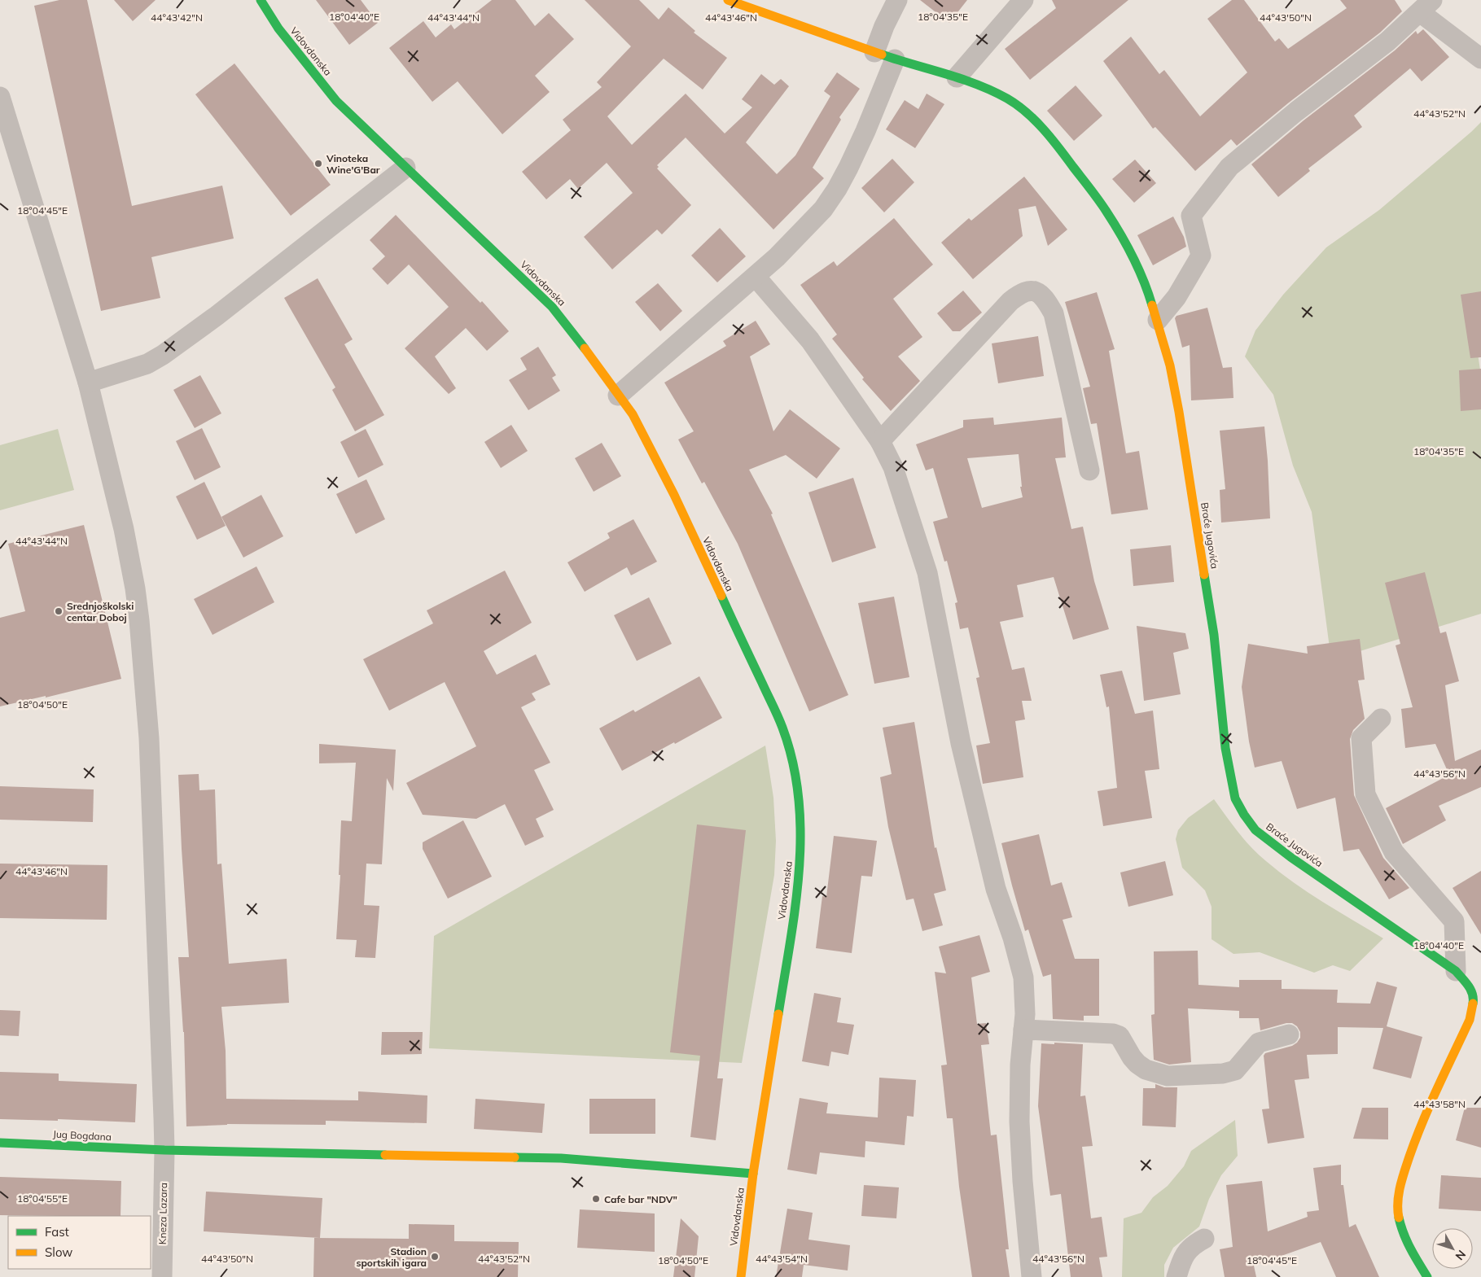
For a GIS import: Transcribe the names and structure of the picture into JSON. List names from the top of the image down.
{
  "streets": {
    "street": [
      "Vidovdanska",
      "Braće Jugovića",
      "Jug Bogdana",
      "Kneza Lazara"
    ]
  },
  "crossings": [
    ["Vidovdanska", "Jug Bogdana"],
    ["Jug Bogdana", "Kneza Lazara"]
  ],
  "places": [
    "Vinoteka Wine'G'Bar",
    "Srednjoškolski centar Doboj",
    "Cafe bar \"NDV\"",
    "Stadion sportskih igara"
  ],
  "legend": ["Fast", "Slow"],
  "north": "bottom right",
  "coordinates": [
    "18°04'35\"E",
    "18°04'40\"E",
    "44°43'42\"N",
    "44°43'44\"N",
    "44°43'46\"N",
    "44°43'50\"N",
    "44°43'52\"N",
    "18°04'45\"E",
    "18°04'50\"E",
    "44°43'56\"N",
    "44°43'58\"N",
    "18°04'55\"E",
    "44°43'54\"N"
  ]
}
